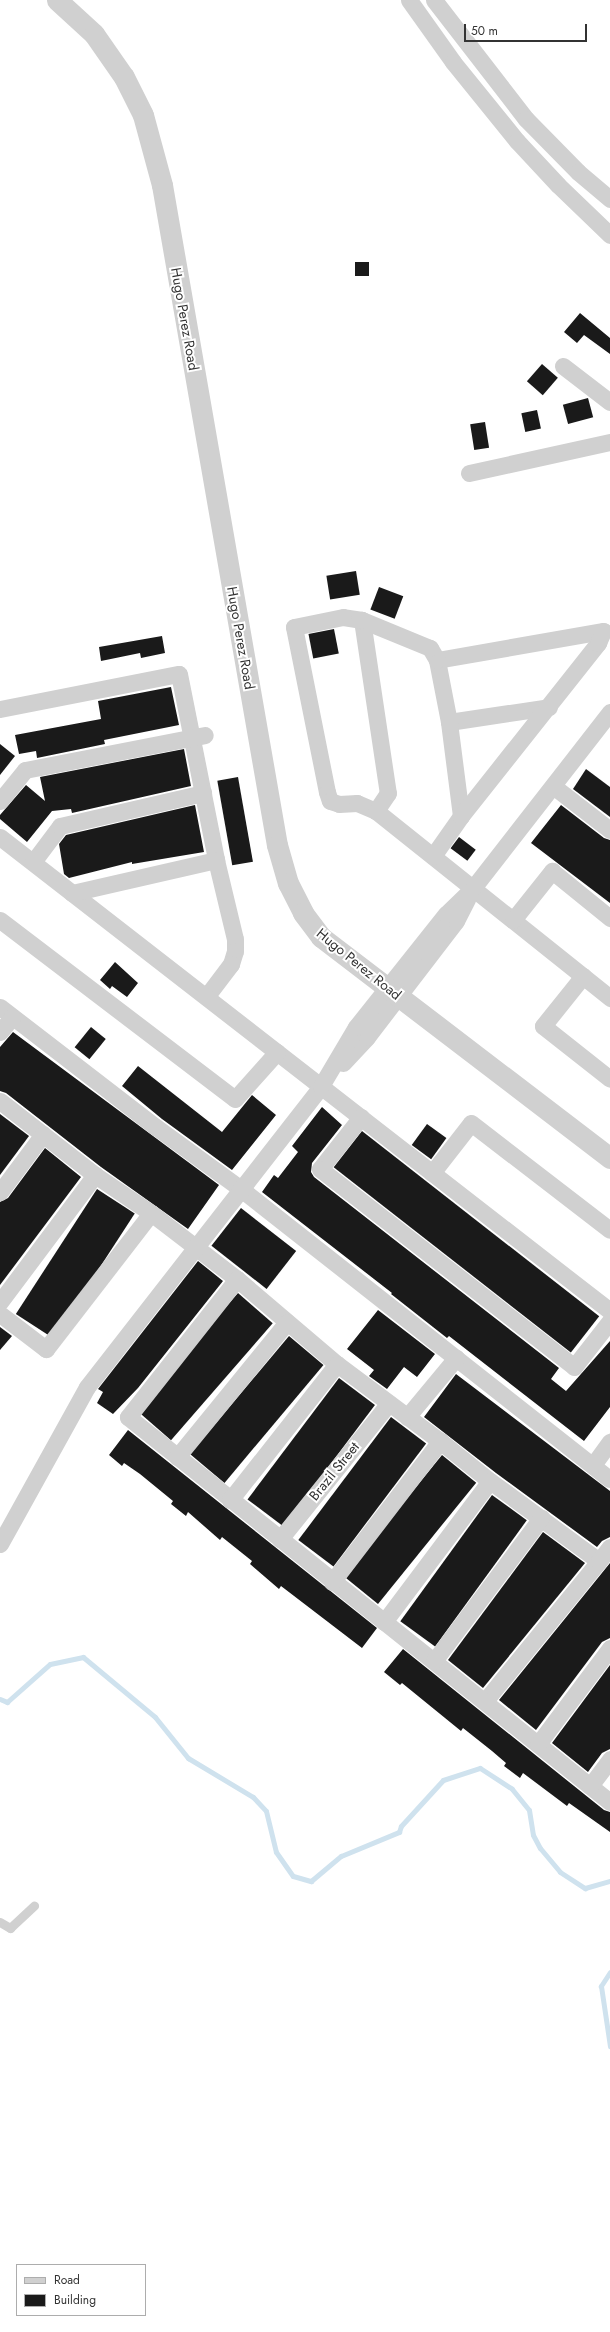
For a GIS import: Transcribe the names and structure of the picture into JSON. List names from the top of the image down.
{
  "streets": {
    "street": ["Hugo Perez Road", "Brazil Street"]
  },
  "legend": ["Road", "Building"],
  "scale_bar": "50 m"
}
